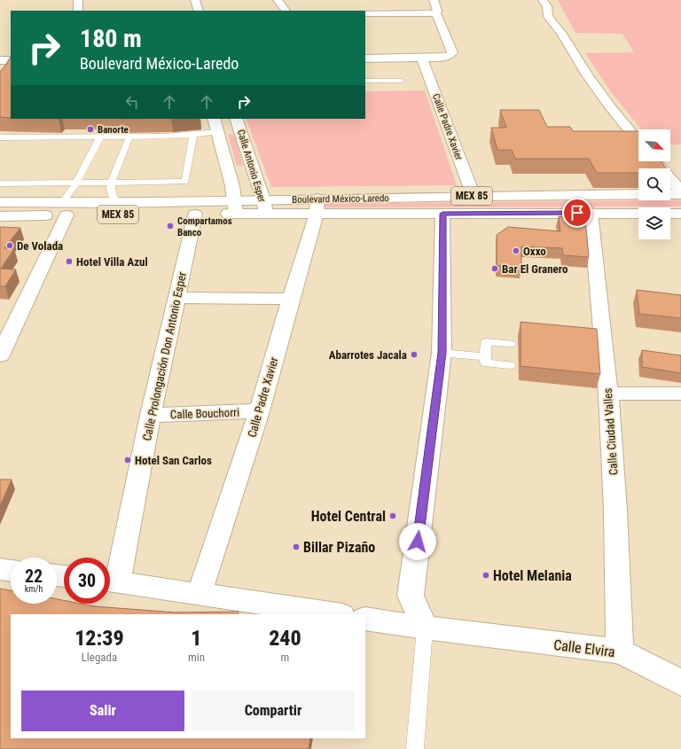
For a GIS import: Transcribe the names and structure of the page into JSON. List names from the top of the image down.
{
  "streets": {
    "street": [
      "Calle Padre Xavier",
      "Calle Antonio Esper",
      "MEX 85",
      "Boulevard México-Laredo",
      "Calle Prolongación Don Antonio Esper",
      "Calle Bouchorri",
      "Calle Ciudad Valles",
      "Calle Elvira"
    ]
  },
  "crossings": [
    ["Calle Padre Xavier", "Boulevard México-Laredo"],
    ["Calle Padre Xavier", "Calle Bouchorri"],
    ["Calle Antonio Esper", "Boulevard México-Laredo"],
    ["Boulevard México-Laredo", "Calle Prolongación Don Antonio Esper"],
    ["Boulevard México-Laredo", "Calle Ciudad Valles"],
    ["Calle Prolongación Don Antonio Esper", "Calle Bouchorri"],
    ["Calle Ciudad Valles", "Calle Elvira"]
  ],
  "places": [
    "Banorte",
    "Compartamos Banco",
    "De Volada",
    "Oxxo",
    "Hotel Villa Azul",
    "Bar El Granero",
    "Abarrotes Jacala",
    "Hotel San Carlos",
    "Hotel Central",
    "Billar Pizaño",
    "Hotel Melania"
  ],
  "north": "bottom right",
  "page": {
    "turn": ["180 m", "Boulevard México-Laredo"],
    "speed": "22 km/h",
    "limit": "30",
    "eta": [
      "12:39",
      "Llegada",
      "1",
      "min",
      "240",
      "m"
    ],
    "buttons": ["Salir", "Compartir"]
  }
}
